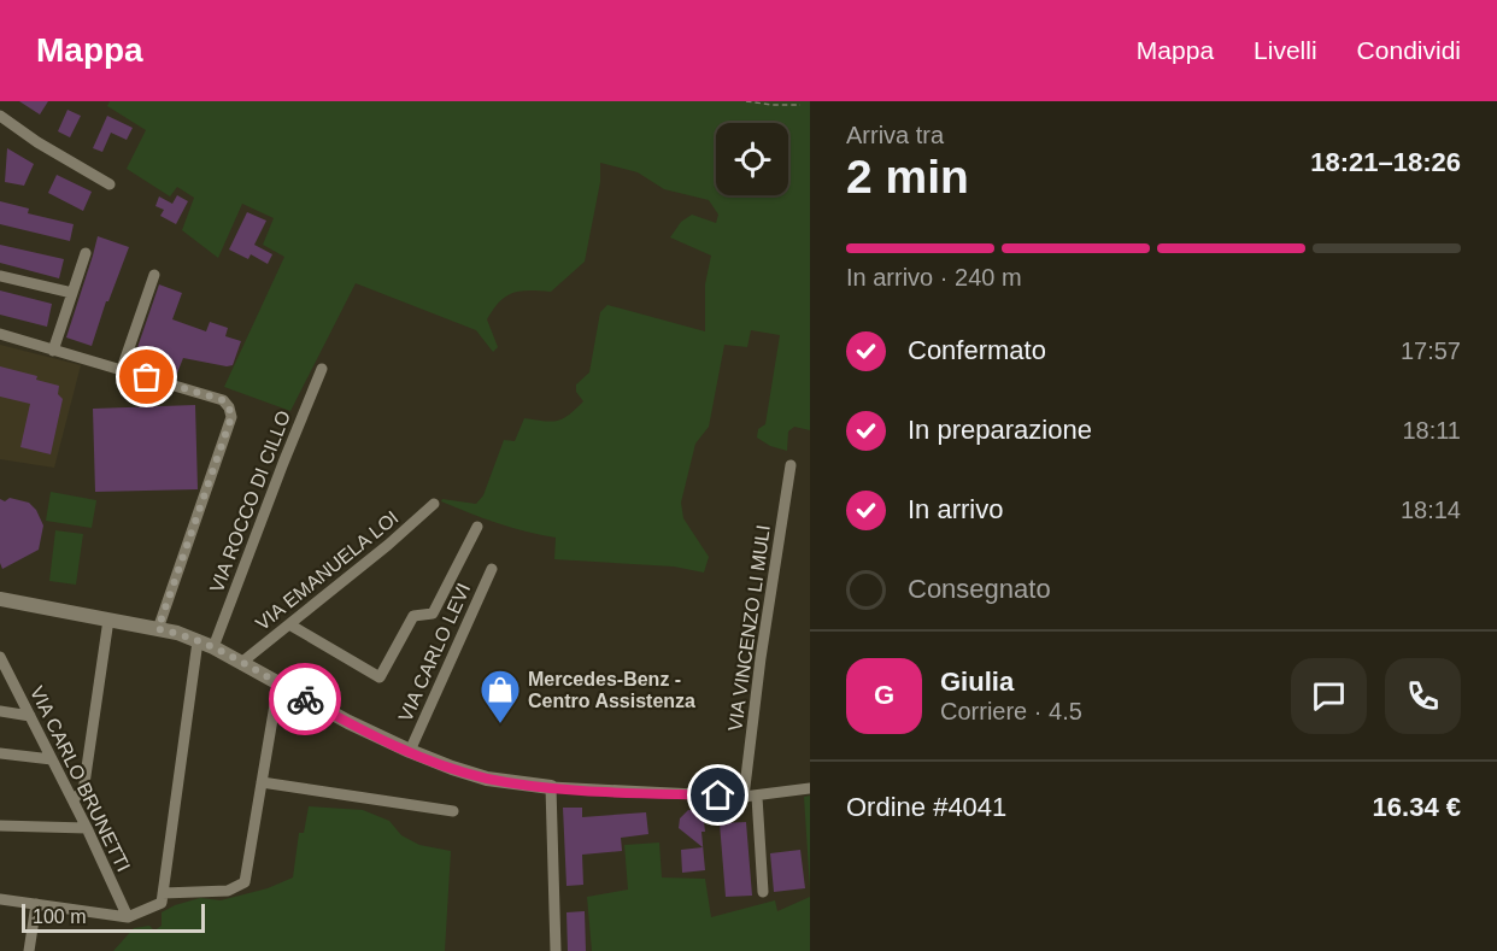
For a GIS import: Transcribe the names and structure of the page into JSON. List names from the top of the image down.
{
  "streets": {
    "street": [
      "VIA ROCCO DI CILLO",
      "VIA EMANUELA LOI",
      "VIA VINCENZO LI MULI",
      "VIA CARLO LEVI",
      "VIA CARLO BRUNETTI"
    ]
  },
  "places": {
    "shop": ["Mercedes-Benz - Centro Assistenza"]
  },
  "scale_bar": "100 m",
  "page": {
    "header": "Mappa",
    "nav": ["Mappa", "Livelli", "Condividi"],
    "heading": ["2 min", "Arriva tra", "18:21–18:26"],
    "panel": [
      "Giulia",
      "Corriere · 4.5",
      "Ordine #4041",
      "16.34 €"
    ],
    "bar": "In arrivo · 240 m",
    "list": [
      ["Confermato", "17:57"],
      ["In preparazione", "18:11"],
      ["In arrivo", "18:14"],
      "Consegnato"
    ],
    "round": "G",
    "scale": "100 m"
  }
}
